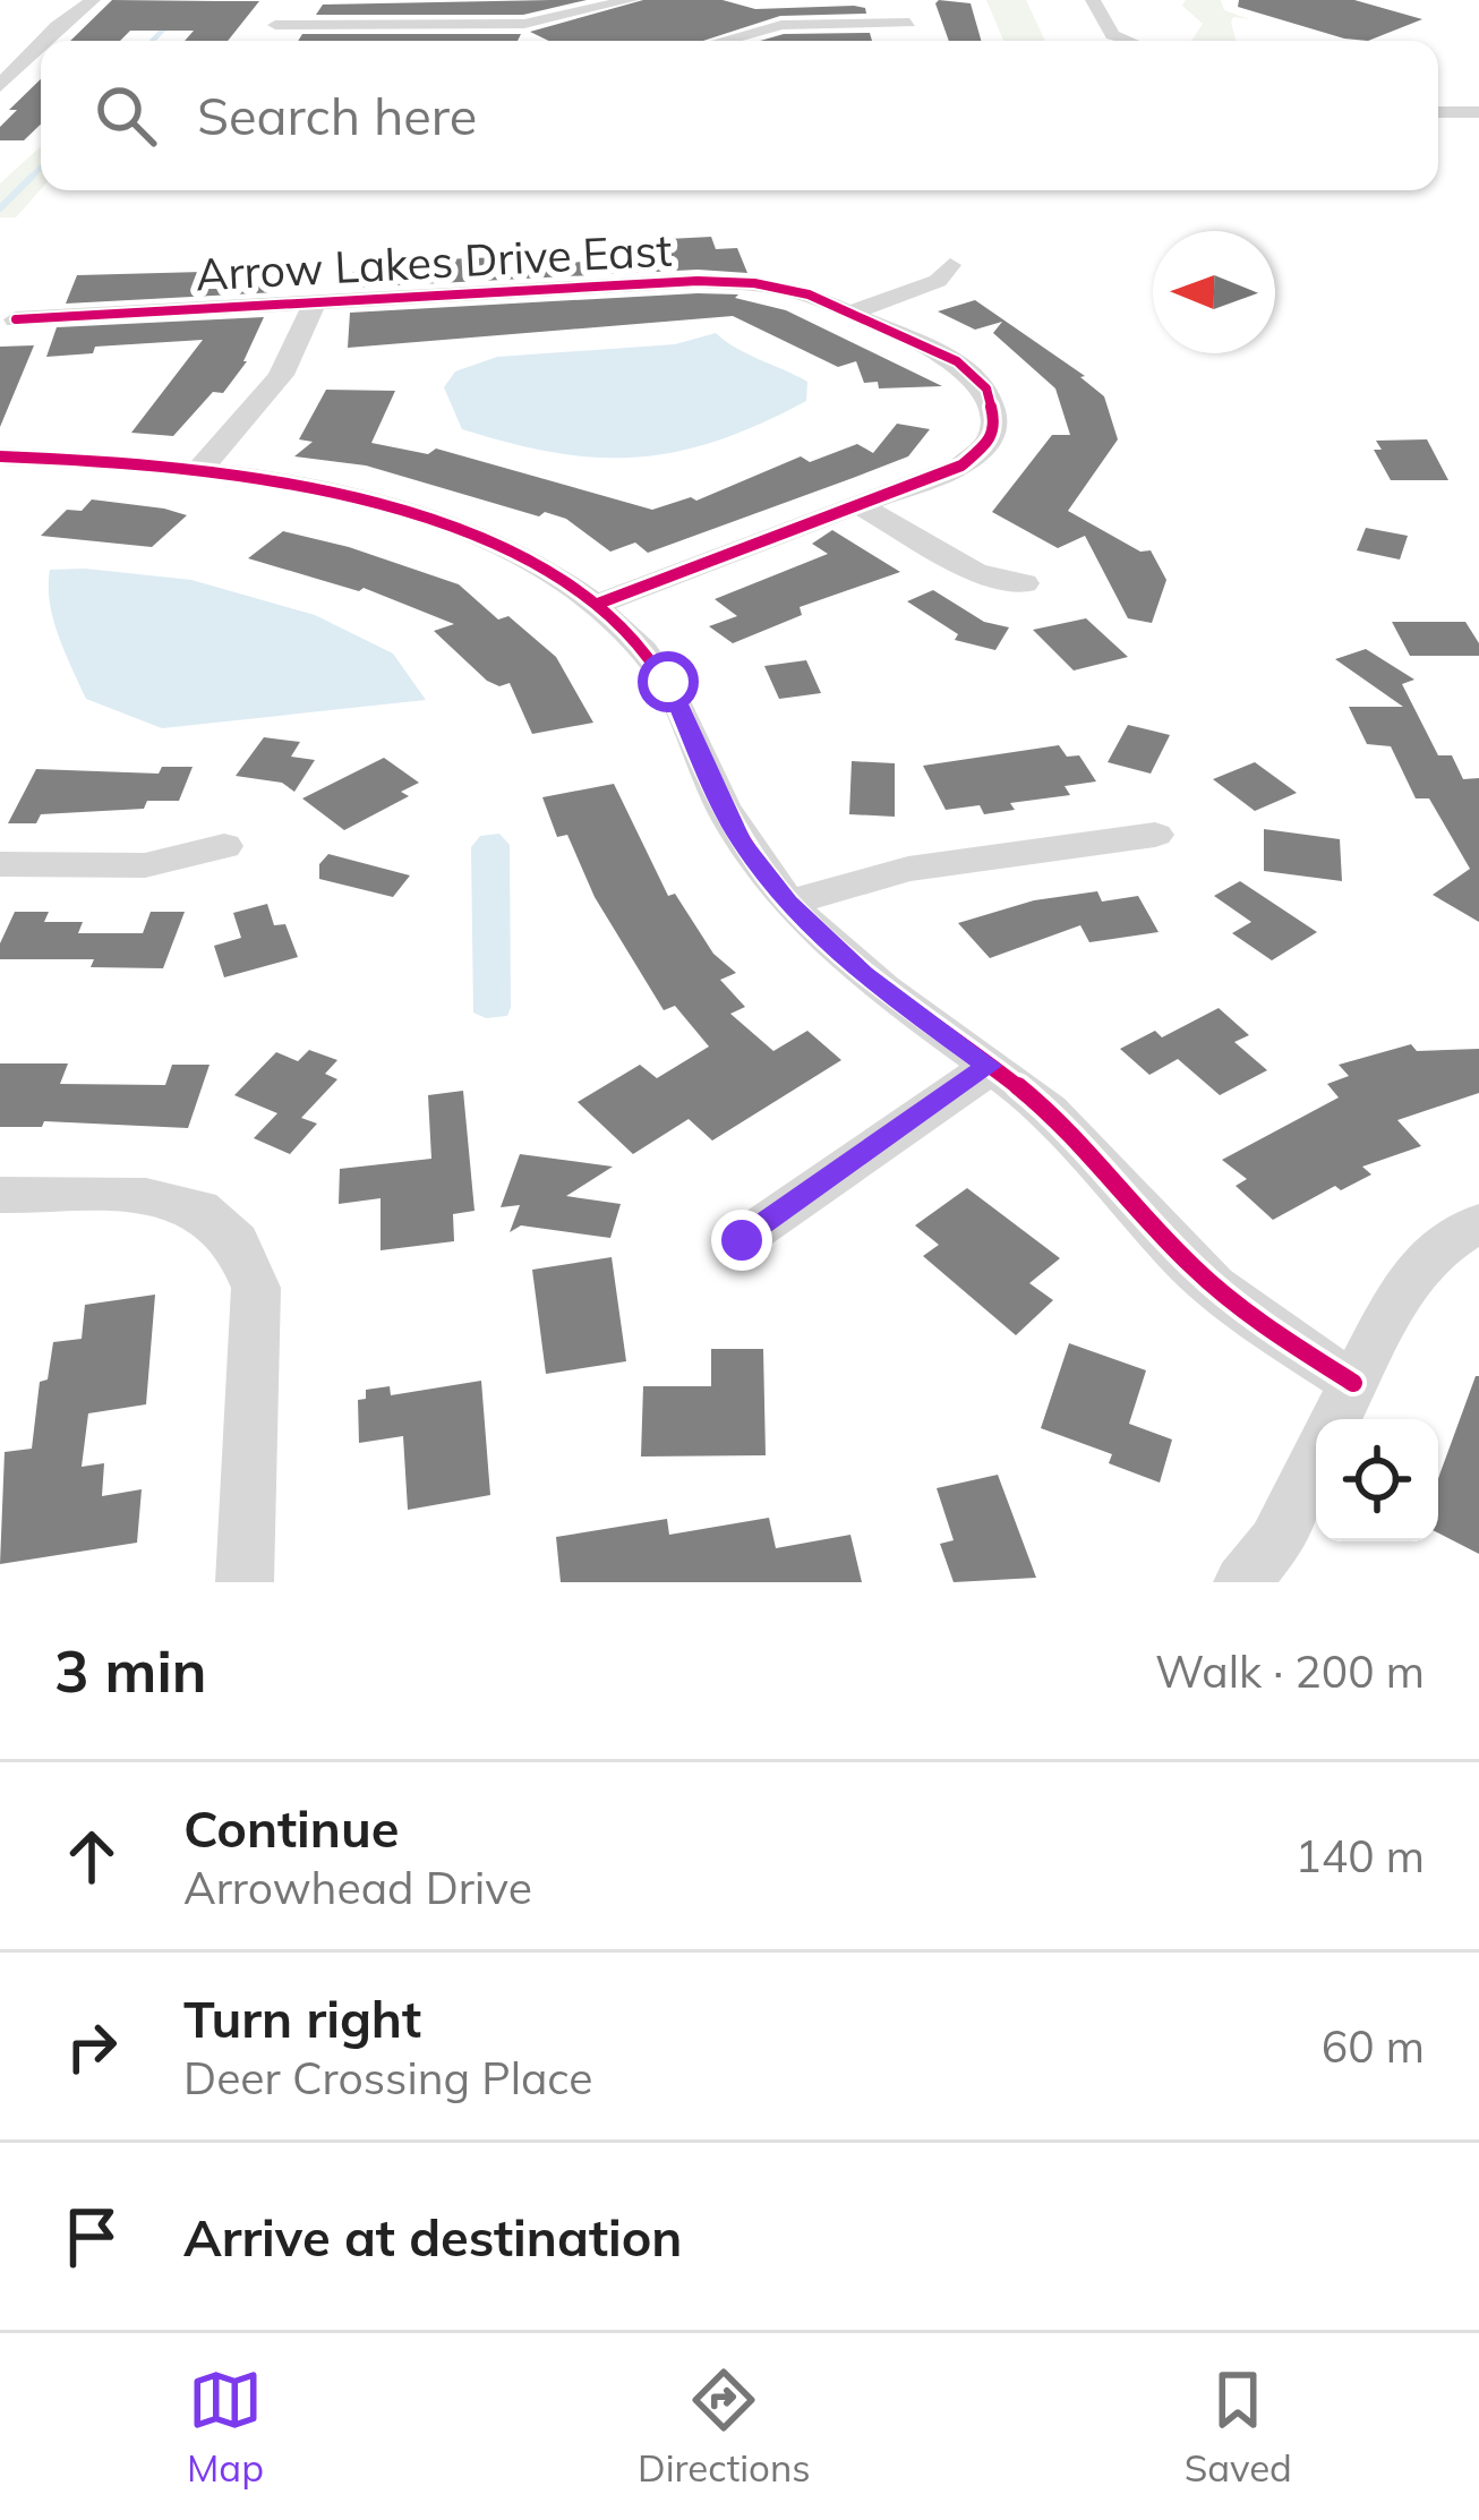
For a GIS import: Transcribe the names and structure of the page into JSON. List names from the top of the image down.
{
  "streets": {
    "street": ["Arrow Lakes Drive East"]
  },
  "north": "left",
  "page": {
    "search": "Search here",
    "heading": ["3 min", "Walk · 200 m"],
    "list": [
      ["Continue", "Arrowhead Drive", "140 m"],
      ["Turn right", "Deer Crossing Place", "60 m"],
      "Arrive at destination"
    ],
    "nav": ["Map", "Directions", "Saved"]
  }
}
